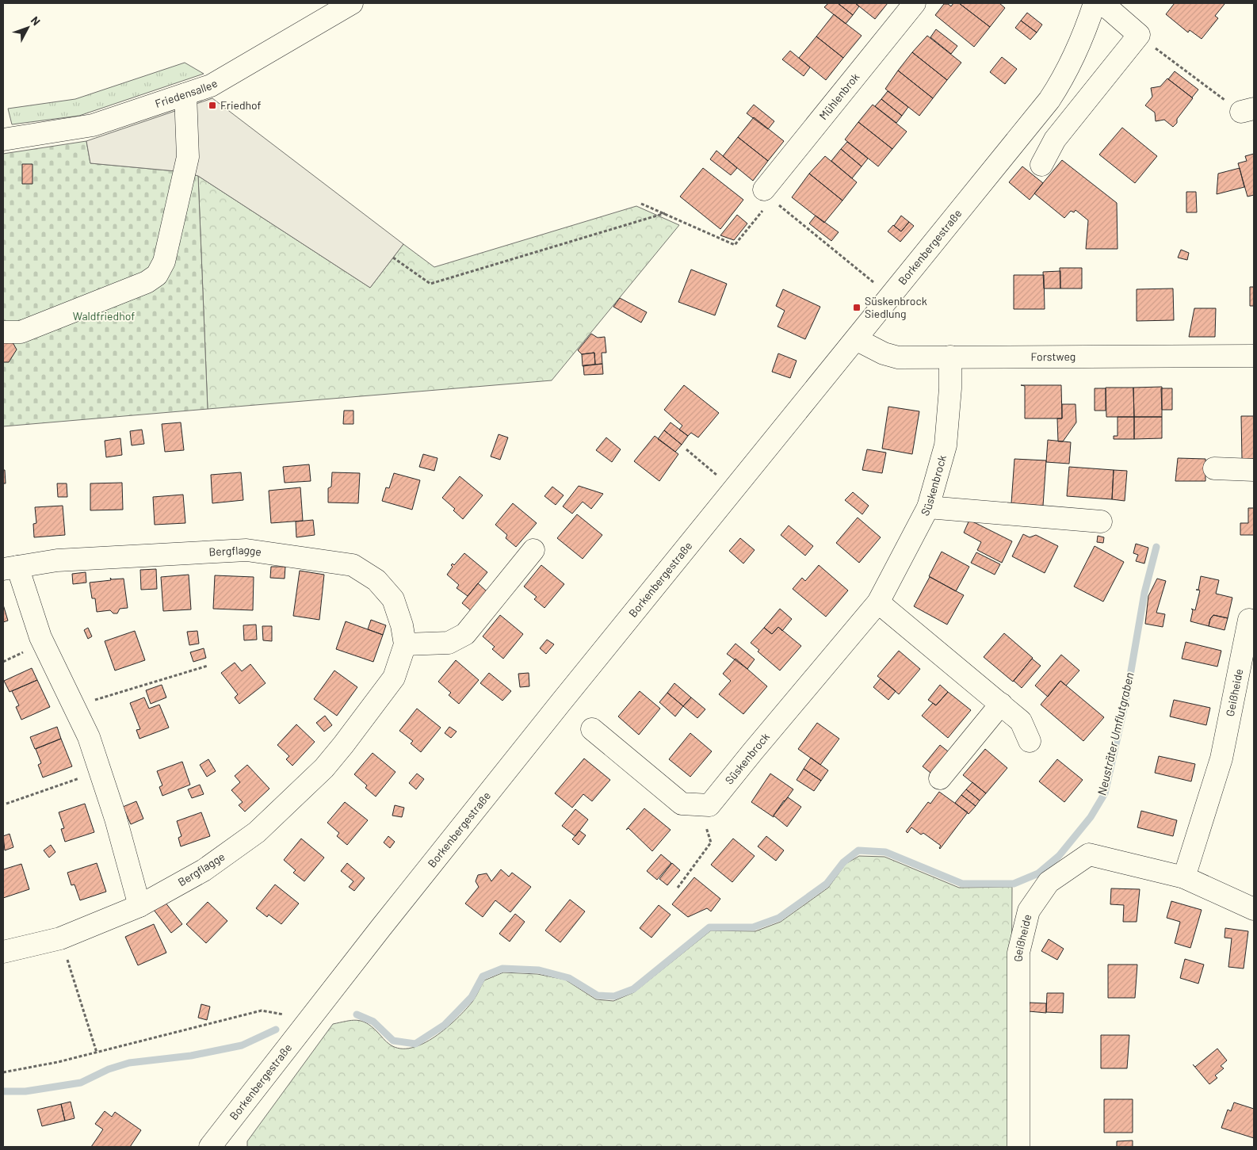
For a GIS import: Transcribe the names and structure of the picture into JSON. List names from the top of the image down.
{
  "streets": {
    "street": [
      "Friedensallee",
      "Mühlenbrok",
      "Borkenbergestraße",
      "Forstweg",
      "Süskenbrock",
      "Bergflagge",
      "Geißheide"
    ]
  },
  "crossings": [
    ["Borkenbergestraße", "Forstweg"],
    ["Forstweg", "Süskenbrock"]
  ],
  "water": ["Neusträter Umflutgraben"],
  "parks": ["Waldfriedhof"],
  "places": {
    "transit": ["Friedhof", "Süskenbrock Siedlung"]
  },
  "north": "top right"
}
